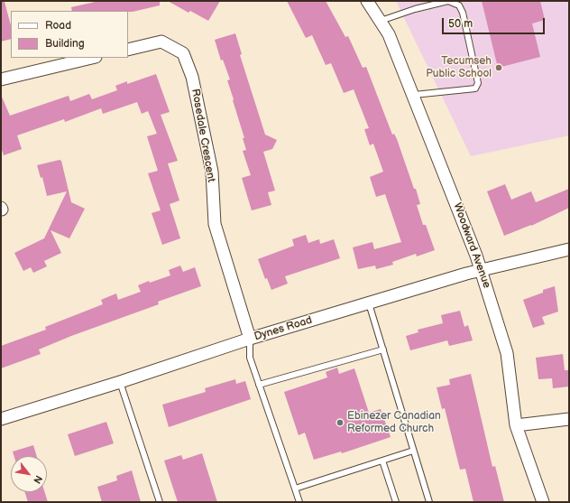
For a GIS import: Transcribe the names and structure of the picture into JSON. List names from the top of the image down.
{
  "streets": {
    "street": ["Rosedale Crescent", "Woodward Avenue", "Dynes Road"]
  },
  "crossings": [
    ["Rosedale Crescent", "Dynes Road"],
    ["Woodward Avenue", "Dynes Road"]
  ],
  "places": ["Tecumseh Public School", "Ebinezer Canadian Reformed Church"],
  "legend": ["Road", "Building"],
  "scale_bar": "50 m",
  "north": "bottom right"
}
